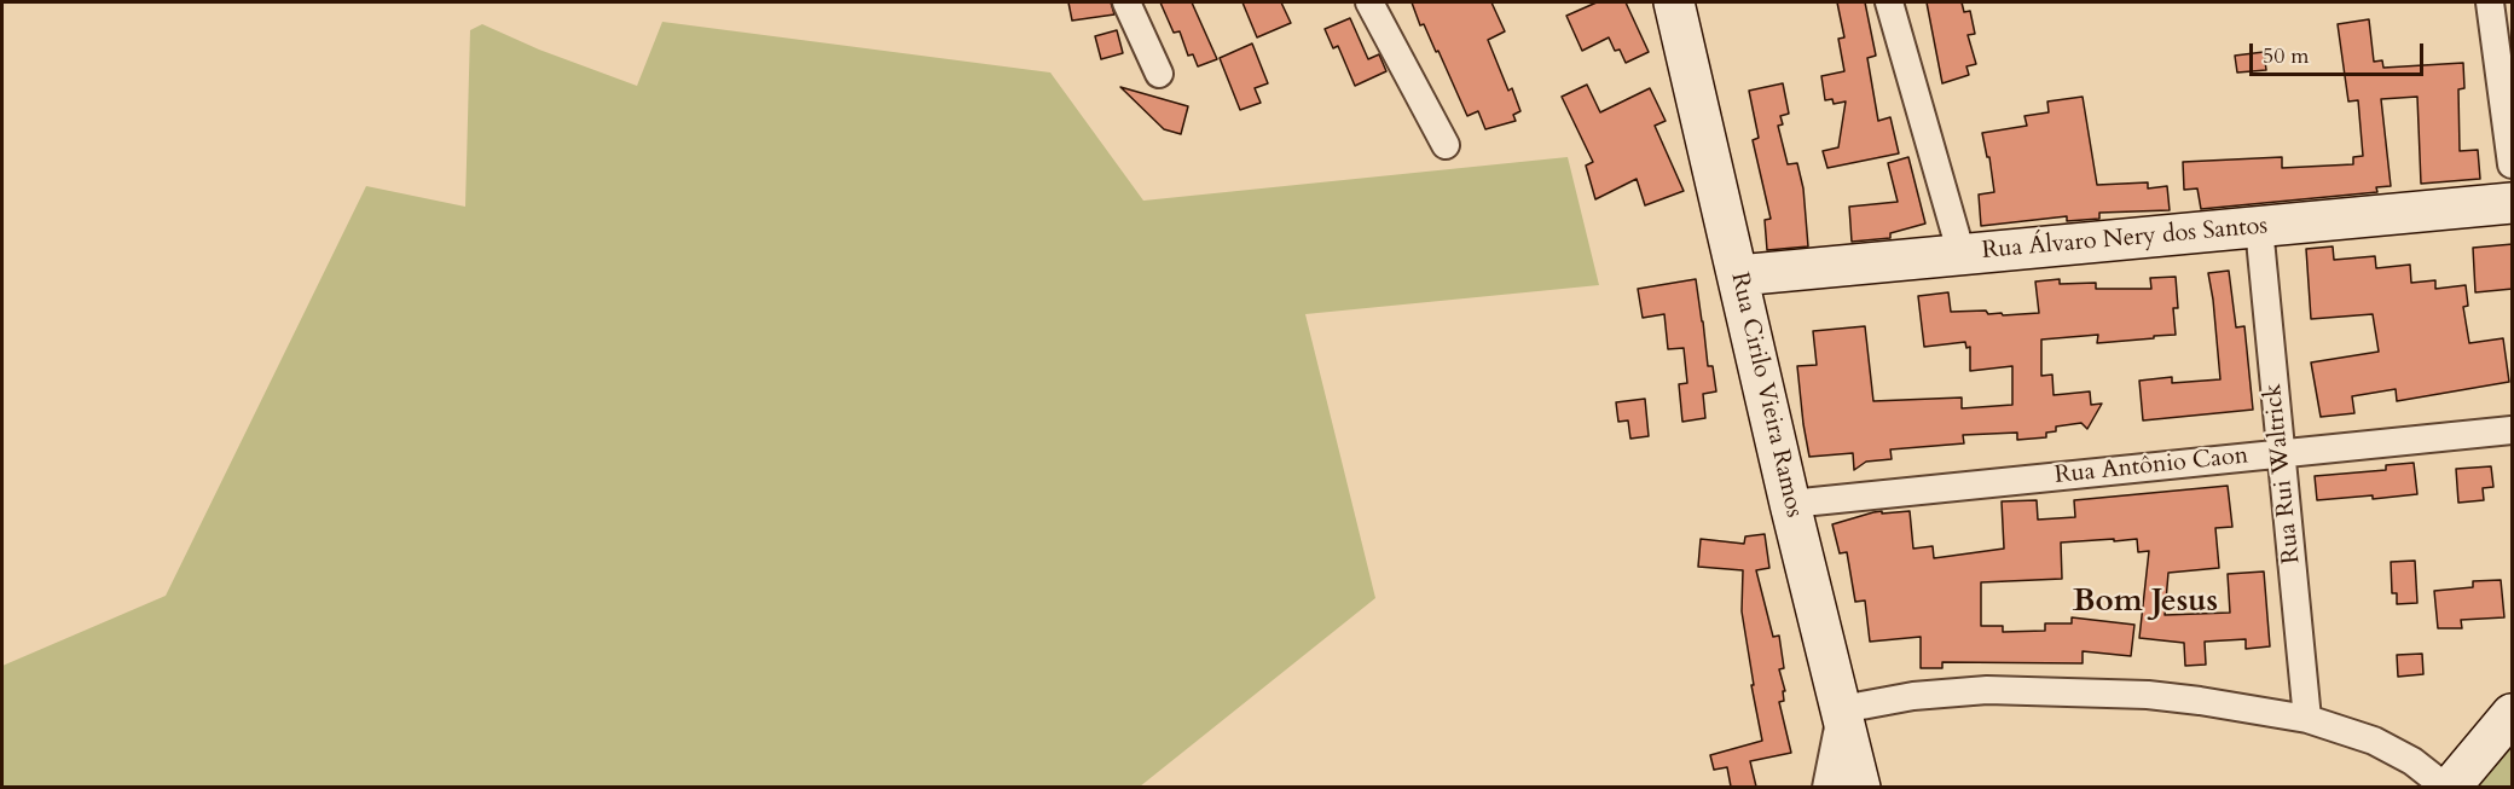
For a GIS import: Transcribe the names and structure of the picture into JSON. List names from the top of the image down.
{
  "streets": {
    "main road": ["Rua Álvaro Nery dos Santos", "Rua Cirilo Vieira Ramos"],
    "street": ["Rua Antônio Caon", "Rua Rui Waltrick"]
  },
  "crossings": [
    ["Rua Álvaro Nery dos Santos", "Rua Cirilo Vieira Ramos"],
    ["Rua Álvaro Nery dos Santos", "Rua Rui Waltrick"],
    ["Rua Cirilo Vieira Ramos", "Rua Antônio Caon"],
    ["Rua Antônio Caon", "Rua Rui Waltrick"]
  ],
  "districts": ["Bom Jesus"],
  "scale_bar": "50 m"
}
